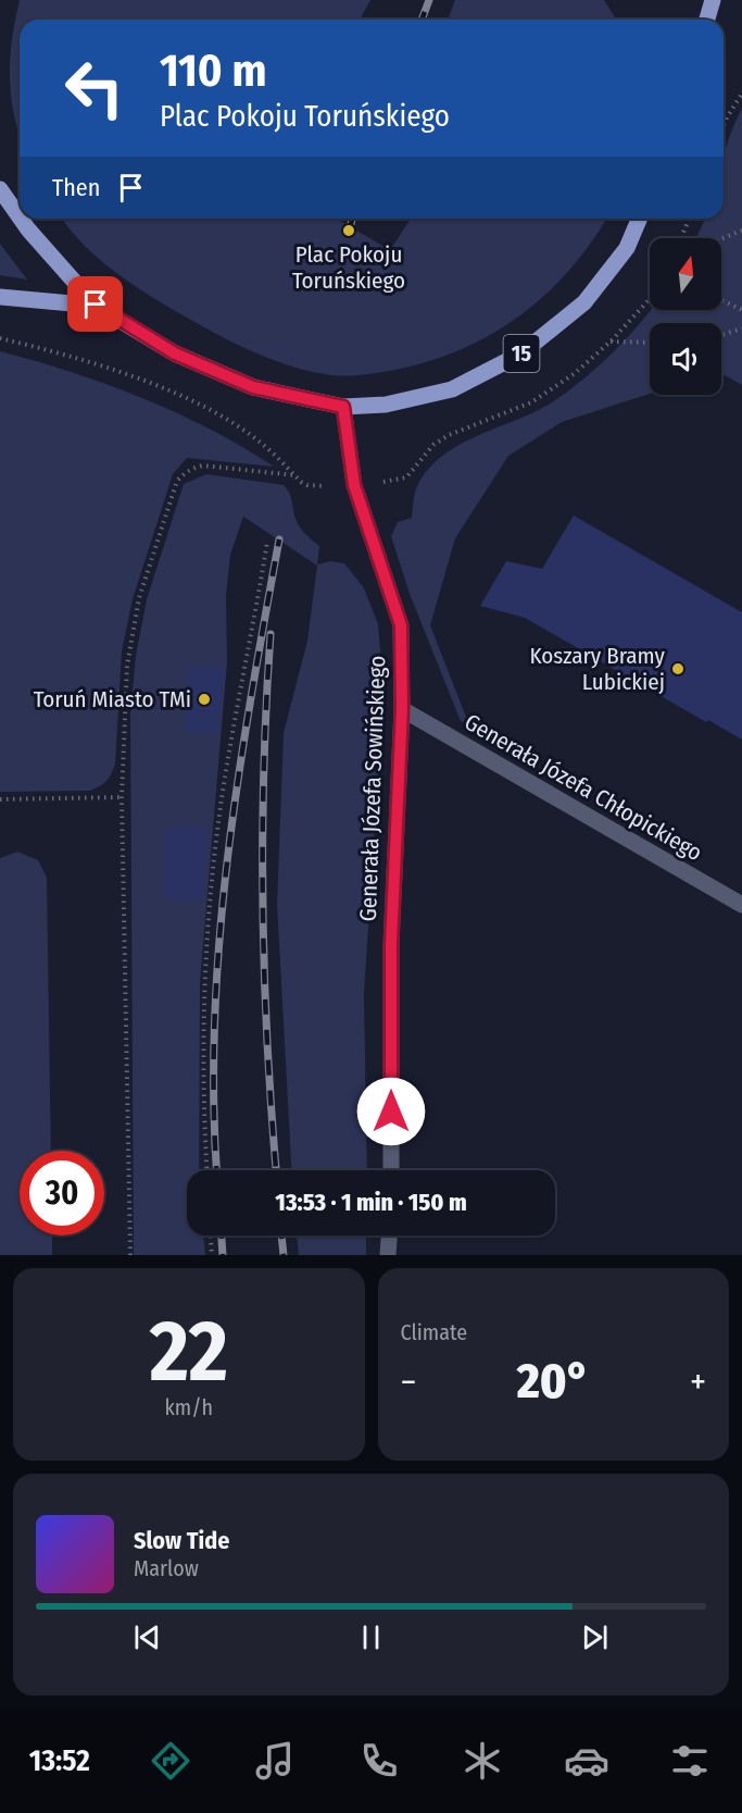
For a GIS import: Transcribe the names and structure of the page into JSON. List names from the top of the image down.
{
  "streets": {
    "main road": ["15"],
    "street": ["Generała Józefa Chłopickiego", "Generała Józefa Sowińskiego"]
  },
  "crossings": [
    ["15", "Generała Józefa Sowińskiego"],
    ["Generała Józefa Chłopickiego", "Generała Józefa Sowińskiego"]
  ],
  "places": ["Plac Pokoju Toruńskiego", "Koszary Bramy Lubickiej", "Toruń Miasto TMi"],
  "north": "top",
  "page": {
    "turn": ["110 m", "Plac Pokoju Toruńskiego"],
    "then": "Then",
    "limit": "30",
    "trip": "13:53 · 1 min · 150 m",
    "tile": [
      ["22", "km/h"],
      "Climate"
    ],
    "heat": ["−", "20°", "+"],
    "song": ["Slow Tide", "Marlow"],
    "tabs": "13:52"
  }
}
